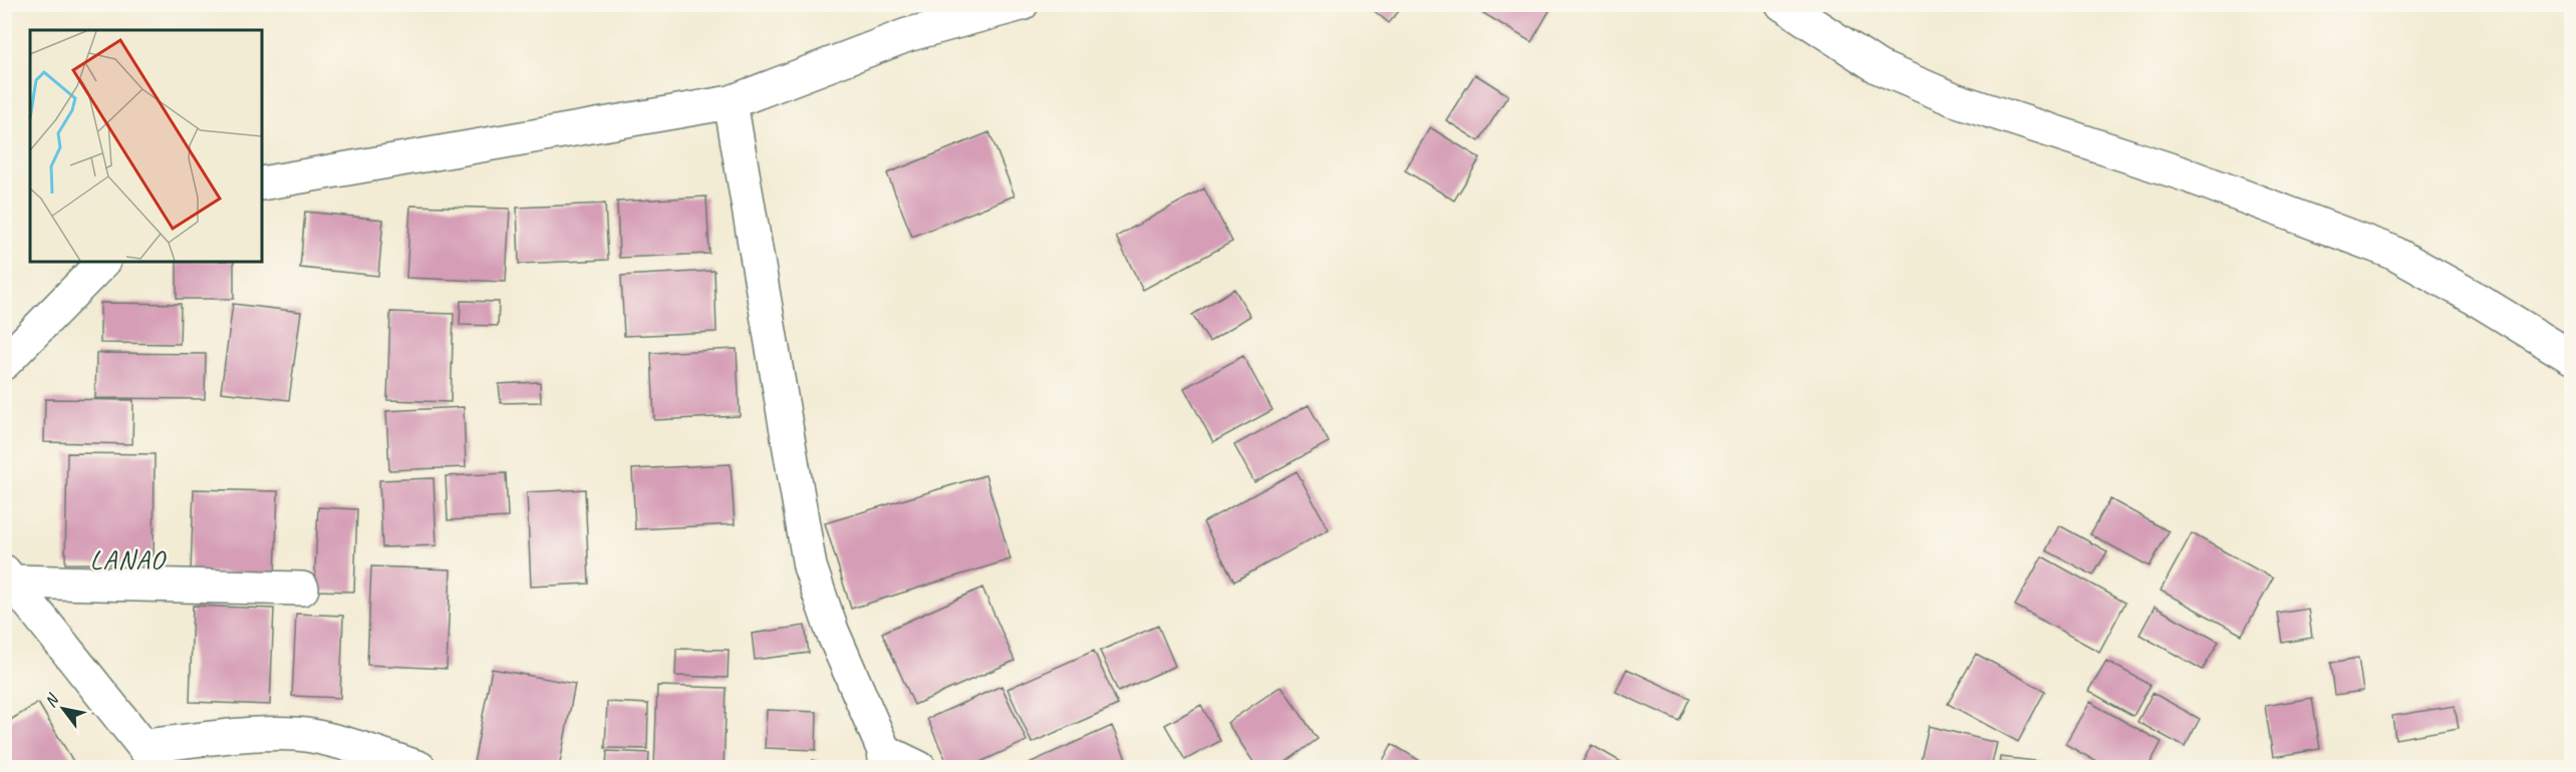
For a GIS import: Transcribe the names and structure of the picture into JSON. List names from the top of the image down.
{
  "districts": ["LANAO"],
  "north": "top left"
}
